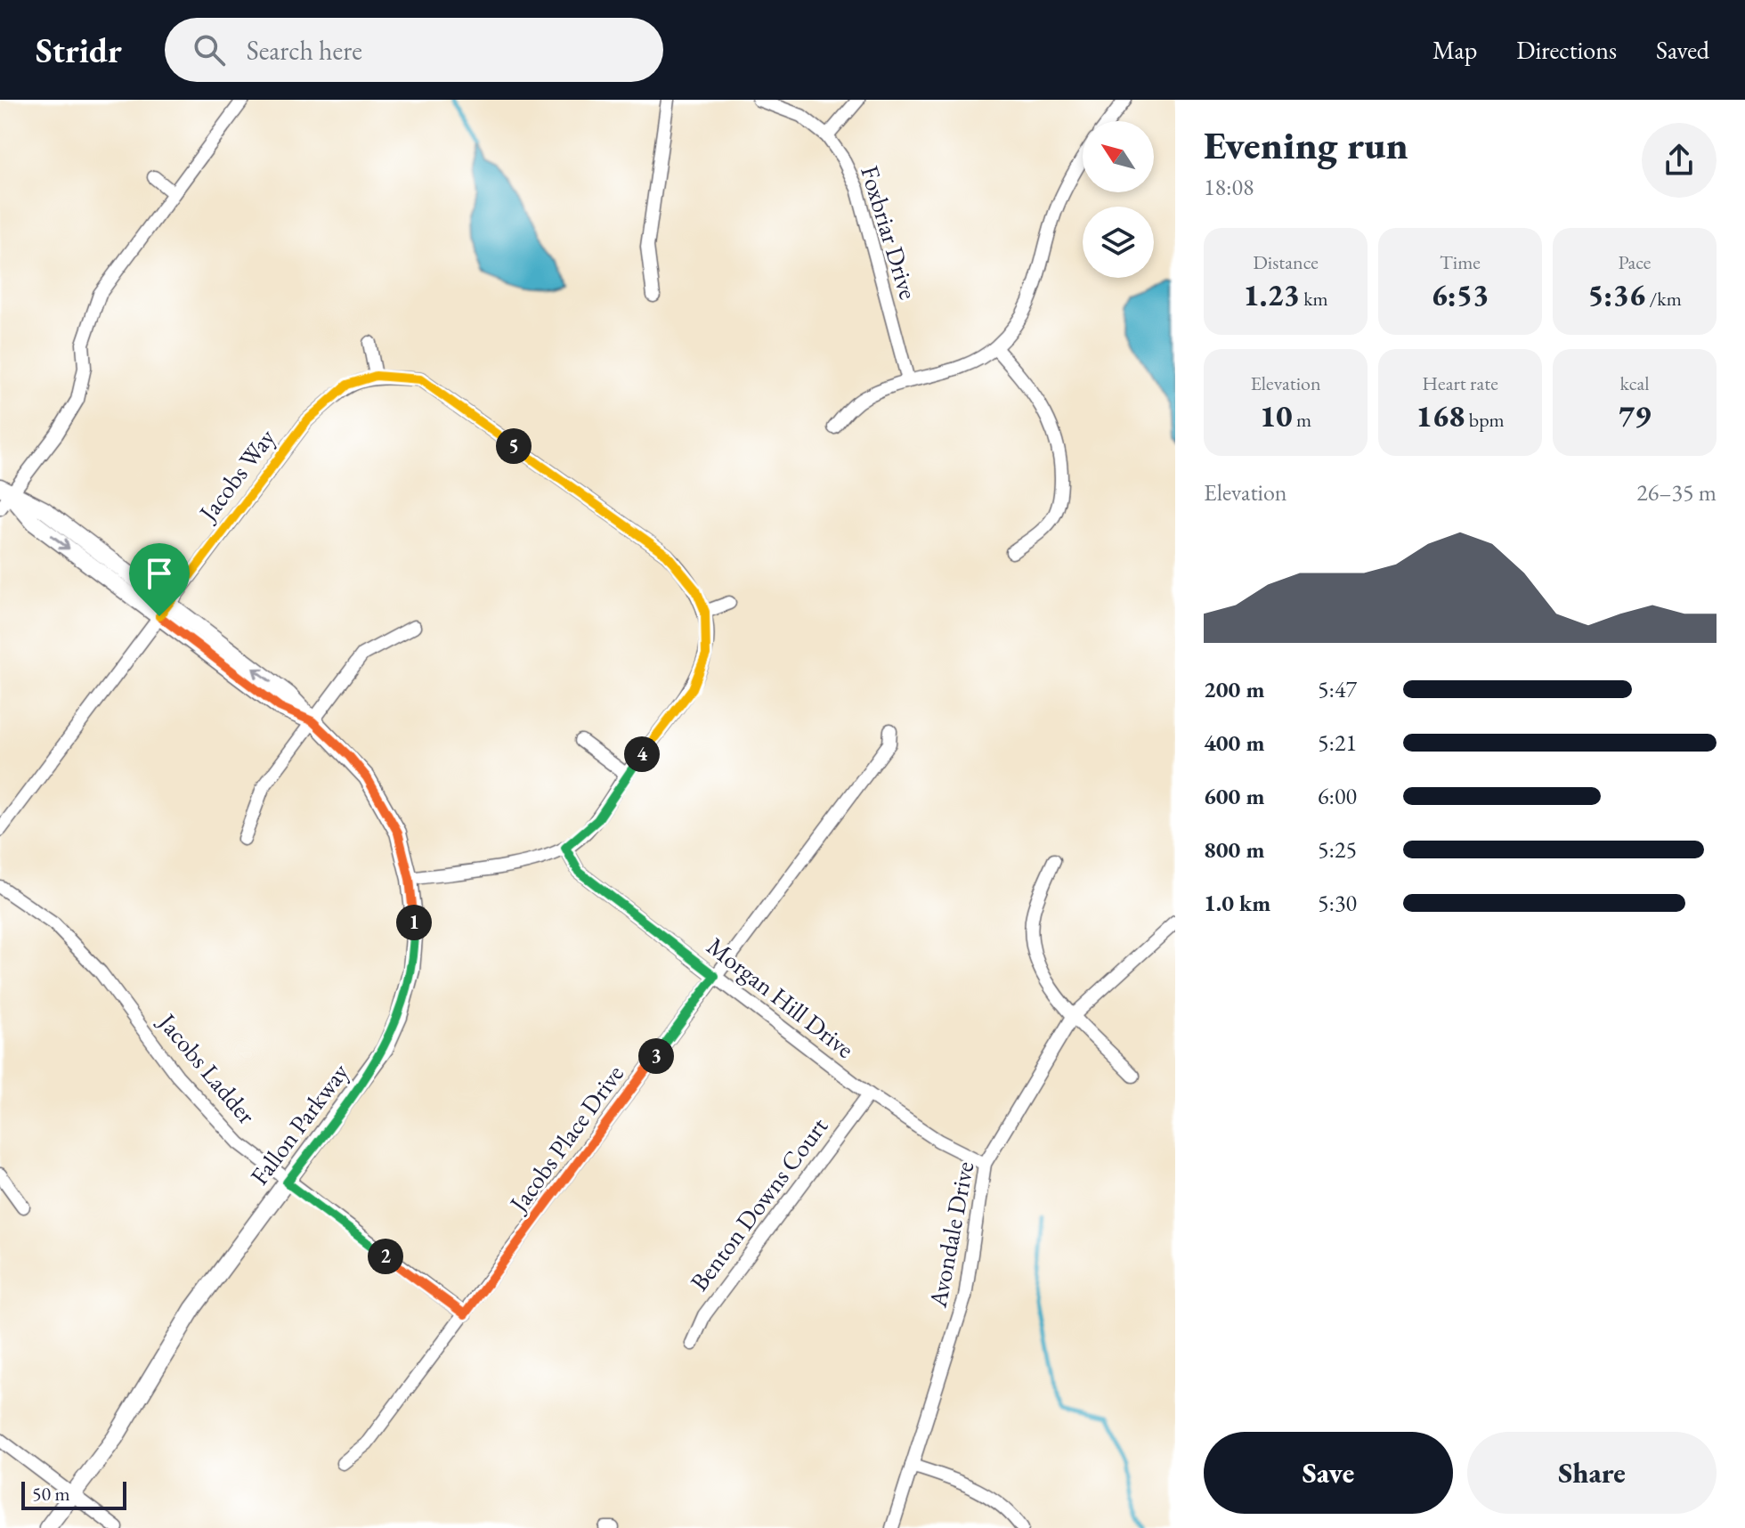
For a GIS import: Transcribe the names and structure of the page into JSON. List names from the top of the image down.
{
  "streets": {
    "street": [
      "Foxbriar Drive",
      "Jacobs Way",
      "Morgan Hill Drive",
      "Jacobs Ladder",
      "Fallon Parkway",
      "Jacobs Place Drive",
      "Benton Downs Court",
      "Avondale Drive"
    ]
  },
  "crossings": [
    ["Jacobs Way", "Morgan Hill Drive"],
    ["Jacobs Way", "Fallon Parkway"],
    ["Morgan Hill Drive", "Jacobs Place Drive"],
    ["Morgan Hill Drive", "Benton Downs Court"],
    ["Morgan Hill Drive", "Avondale Drive"],
    ["Jacobs Ladder", "Fallon Parkway"],
    ["Jacobs Ladder", "Jacobs Place Drive"]
  ],
  "scale_bar": "50 m",
  "north": "top left",
  "page": {
    "header": "Stridr",
    "search": "Search here",
    "nav": ["Map", "Directions", "Saved"],
    "heading": ["Evening run", "18:08"],
    "stats": [
      ["Distance", "1.23 km"],
      ["Time", "6:53"],
      ["Pace", "5:36 /km"],
      ["Elevation", "10 m"],
      ["Heart rate", "168 bpm"],
      ["kcal", "79"]
    ],
    "pins": [
      "5",
      "4",
      "1",
      "3",
      "2"
    ],
    "chart": ["Elevation", "26–35 m"],
    "list": [
      {
        "name": "200 m",
        "note": "5:47"
      },
      {
        "name": "400 m",
        "note": "5:21"
      },
      {
        "name": "600 m",
        "note": "6:00"
      },
      {
        "name": "800 m",
        "note": "5:25"
      },
      {
        "name": "1.0 km",
        "note": "5:30"
      }
    ],
    "buttons": ["Save", "Share"],
    "scale": "50 m"
  }
}
